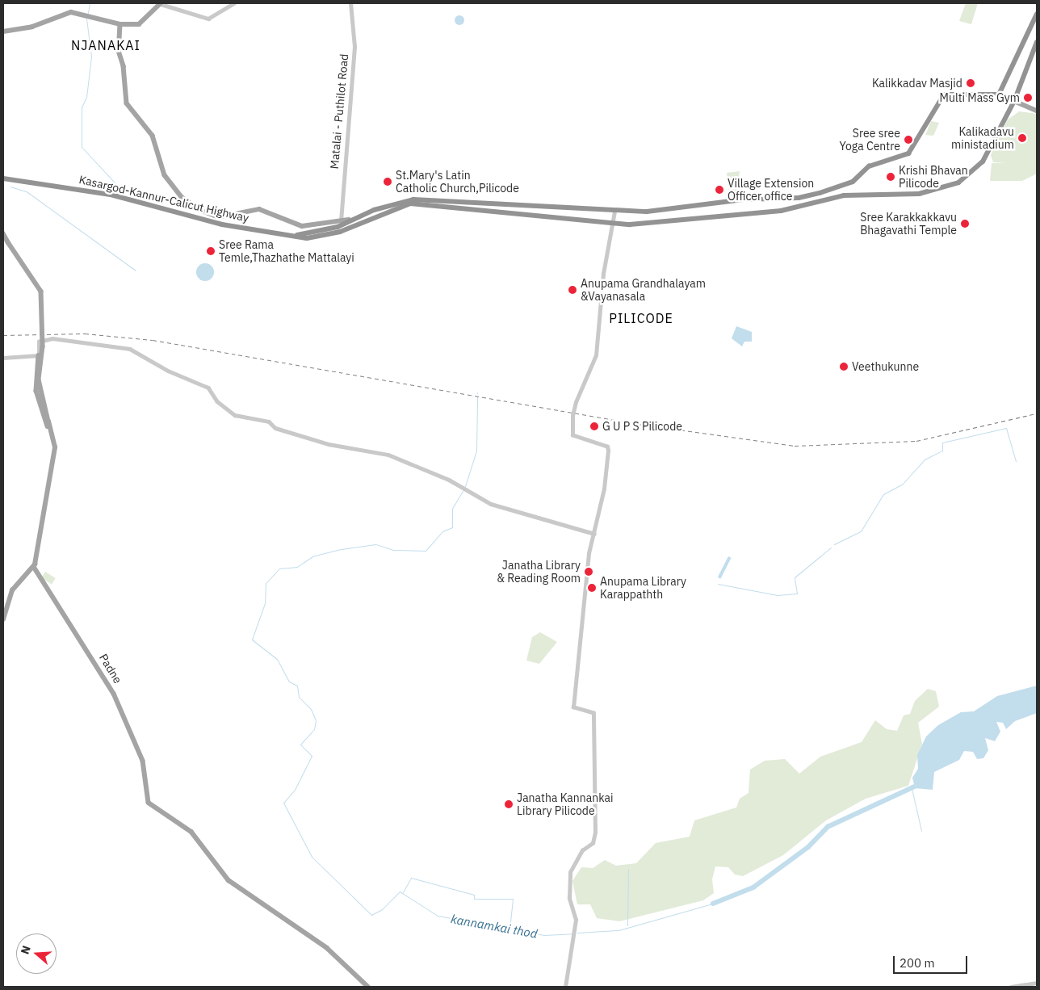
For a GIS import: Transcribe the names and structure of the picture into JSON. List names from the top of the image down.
{
  "streets": {
    "highway": ["Kasargod-Kannur-Calicut Highway"],
    "main road": ["Padne"],
    "street": ["Matalai - Puthilot Road"]
  },
  "crossings": [
    ["Matalai - Puthilot Road", "Kasargod-Kannur-Calicut Highway"]
  ],
  "districts": ["NJANAKAI", "PILICODE"],
  "water": ["kannamkai thod"],
  "places": [
    "Kalikkadav Masjid",
    "Multi Mass Gym",
    "Kalikadavu ministadium",
    "Sree sree Yoga Centre",
    "Krishi Bhavan Pilicode",
    "St.Mary's Latin Catholic Church,Pilicode",
    "Village Extension Officer office",
    "Sree Karakkakkavu Bhagavathi Temple",
    "Sree Rama Temle,Thazhathe Mattalayi",
    "Anupama Grandhalayam &Vayanasala",
    "Veethukunne",
    "G U P S Pilicode",
    "Janatha Library & Reading Room",
    "Anupama Library Karappathth",
    "Janatha Kannankai Library Pilicode"
  ],
  "scale_bar": "200 m",
  "north": "left"
}
